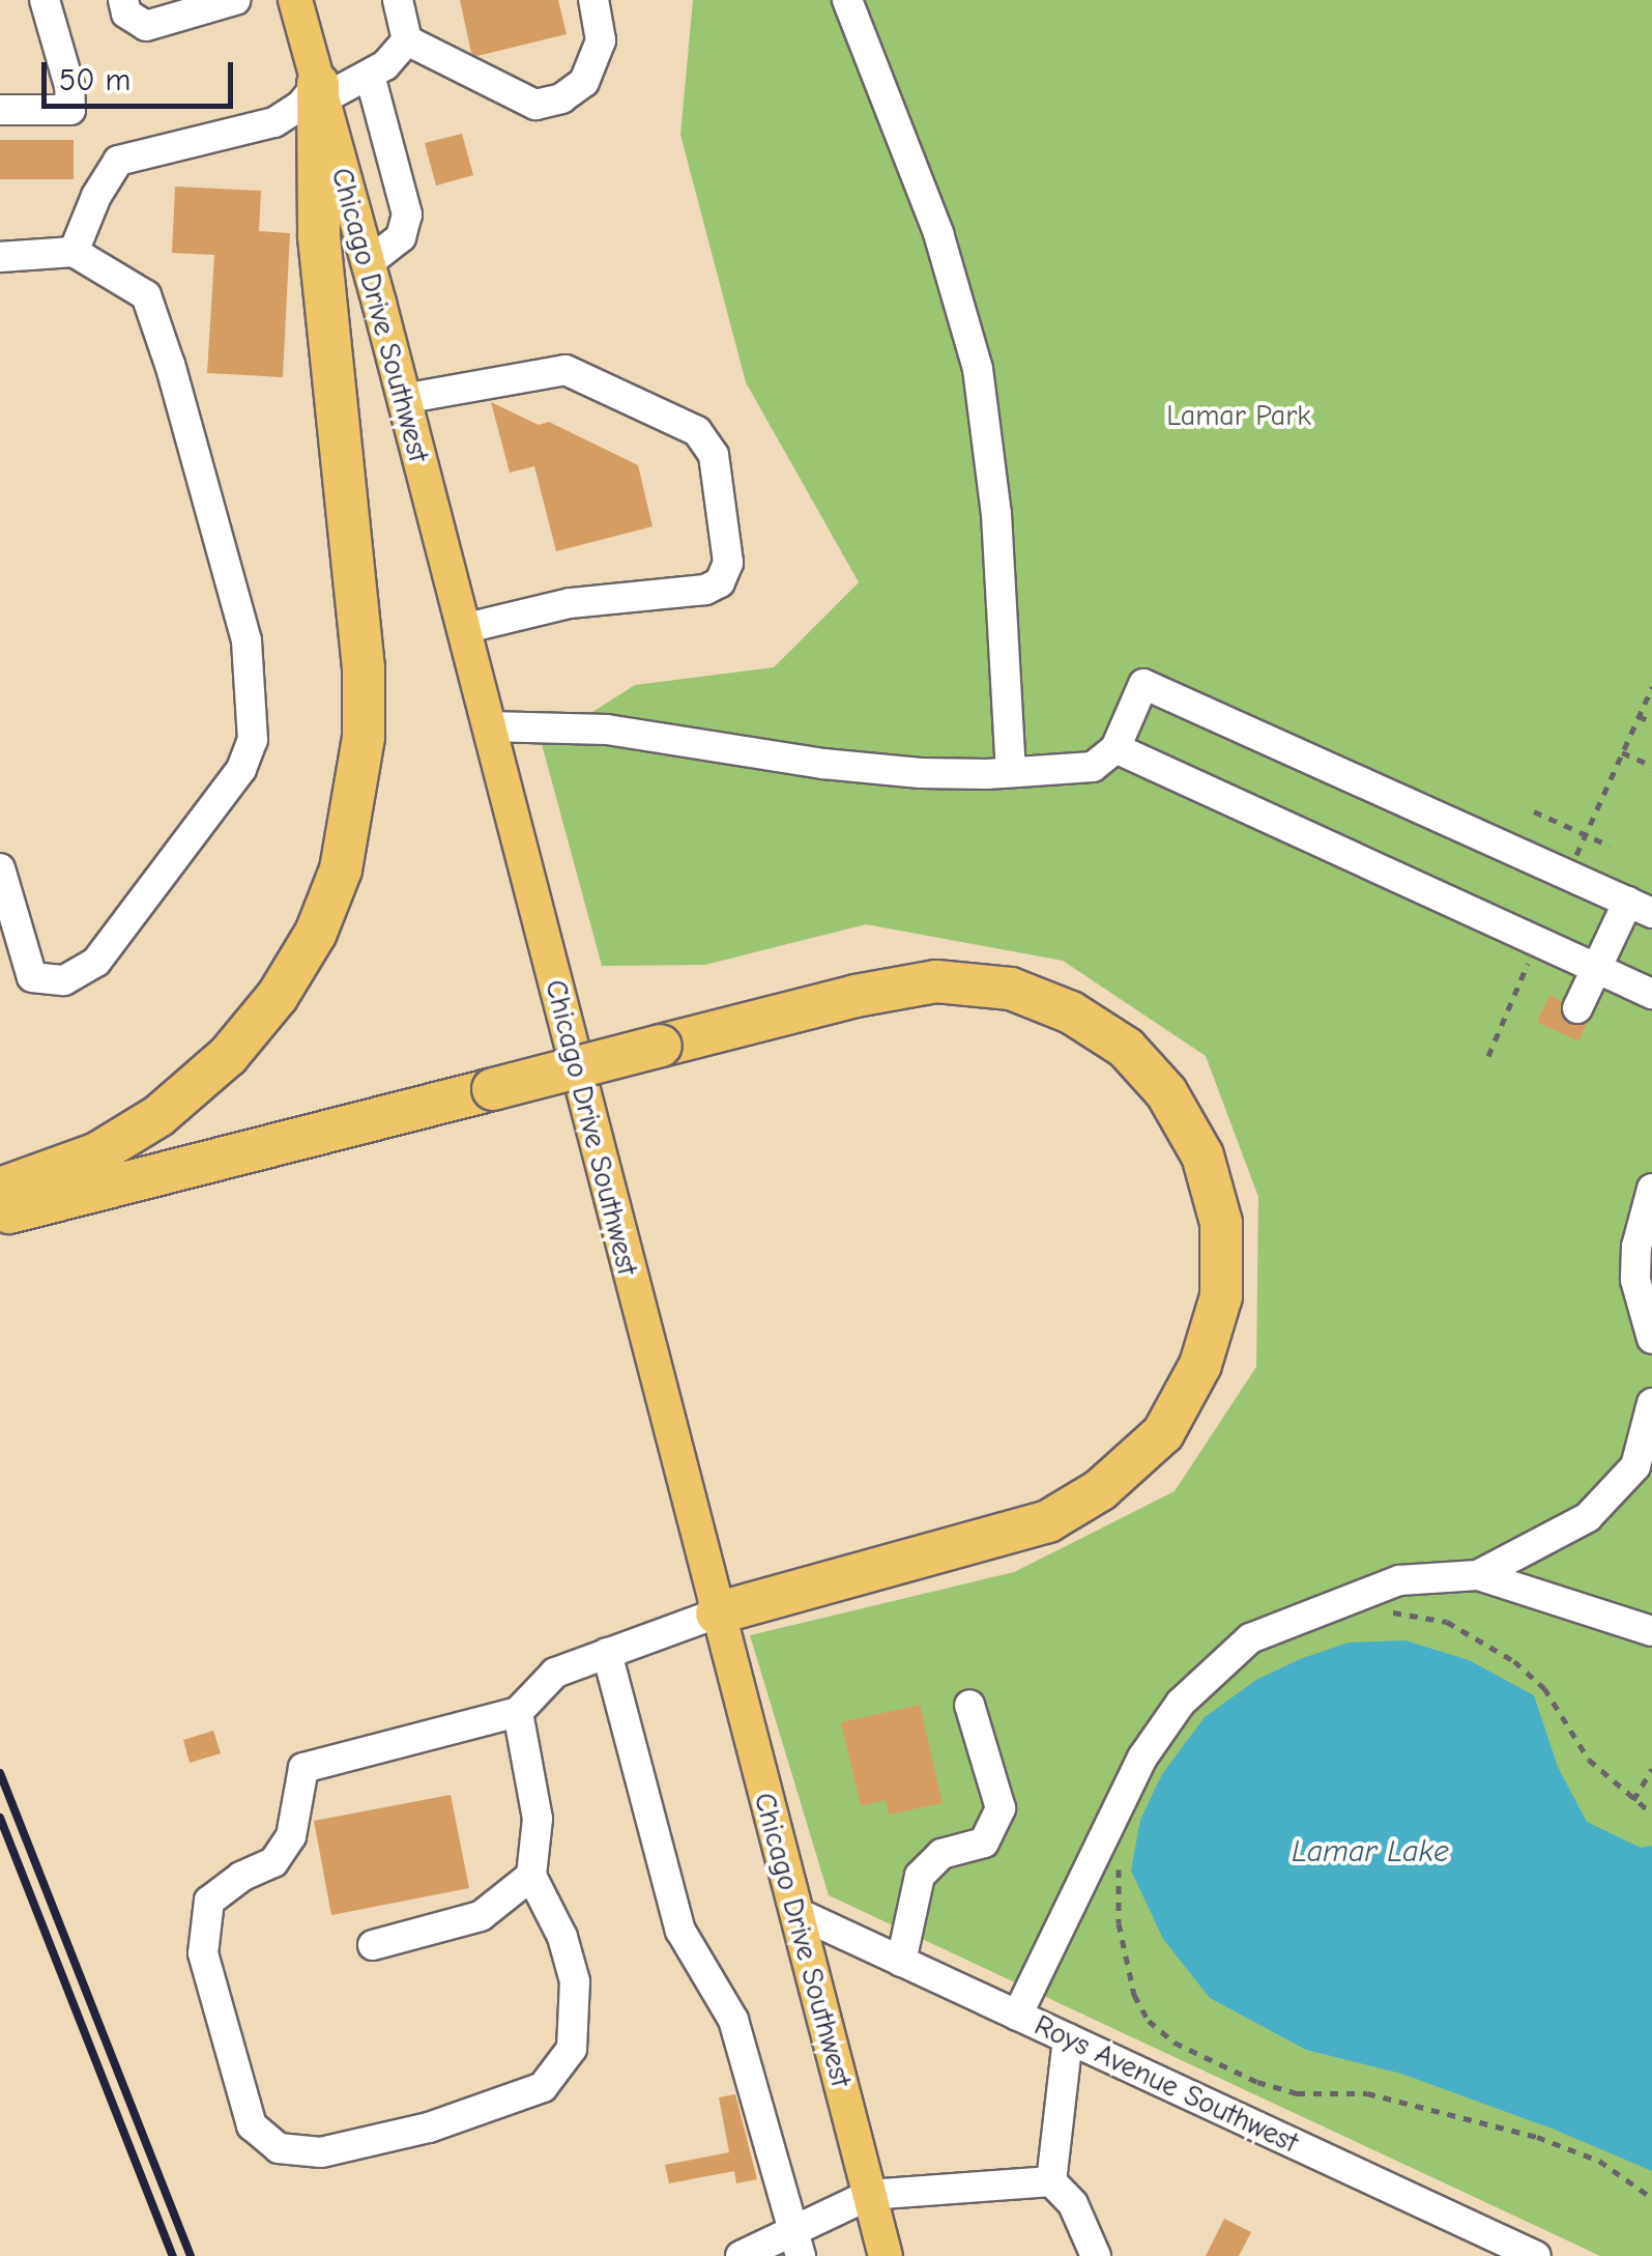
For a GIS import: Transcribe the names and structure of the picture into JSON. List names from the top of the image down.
{
  "streets": {
    "main road": ["Chicago Drive Southwest"],
    "street": ["Roys Avenue Southwest"]
  },
  "crossings": [
    ["Chicago Drive Southwest", "Roys Avenue Southwest"]
  ],
  "water": ["Lamar Lake"],
  "parks": ["Lamar Park"],
  "scale_bar": "50 m"
}
